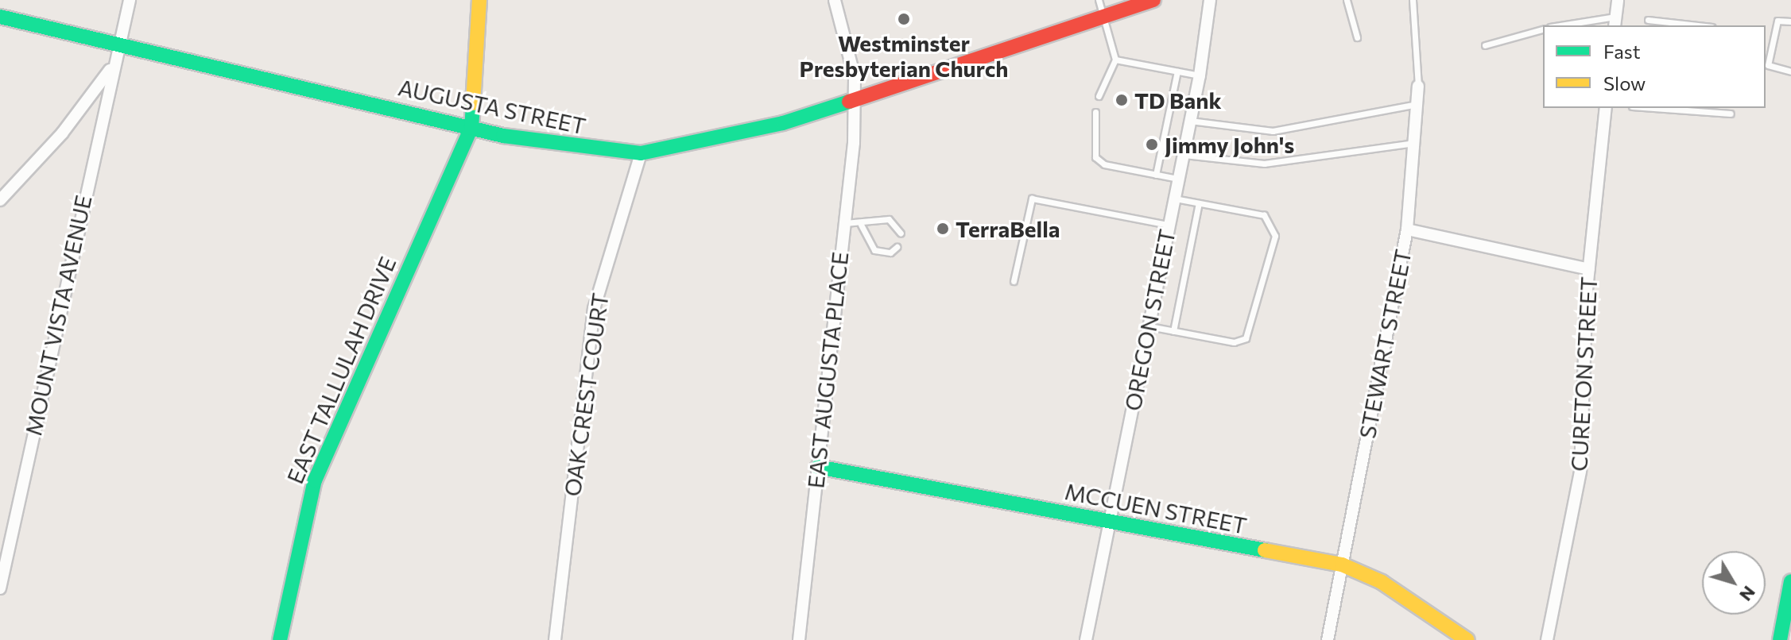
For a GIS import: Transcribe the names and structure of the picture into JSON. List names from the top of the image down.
{
  "streets": {
    "street": [
      "AUGUSTA STREET",
      "MOUNT VISTA AVENUE",
      "OREGON STREET",
      "STEWART STREET",
      "EAST TALLULAH DRIVE",
      "EAST AUGUSTA PLACE",
      "CURETON STREET",
      "OAK CREST COURT",
      "MCCUEN STREET"
    ]
  },
  "crossings": [
    ["AUGUSTA STREET", "MOUNT VISTA AVENUE"],
    ["AUGUSTA STREET", "EAST TALLULAH DRIVE"],
    ["AUGUSTA STREET", "EAST AUGUSTA PLACE"],
    ["AUGUSTA STREET", "OAK CREST COURT"],
    ["OREGON STREET", "MCCUEN STREET"],
    ["STEWART STREET", "CURETON STREET"],
    ["STEWART STREET", "MCCUEN STREET"],
    ["EAST AUGUSTA PLACE", "MCCUEN STREET"]
  ],
  "places": [
    "Westminster Presbyterian Church",
    "TD Bank",
    "Jimmy John's",
    "TerraBella"
  ],
  "legend": ["Fast", "Slow"],
  "north": "bottom right"
}
